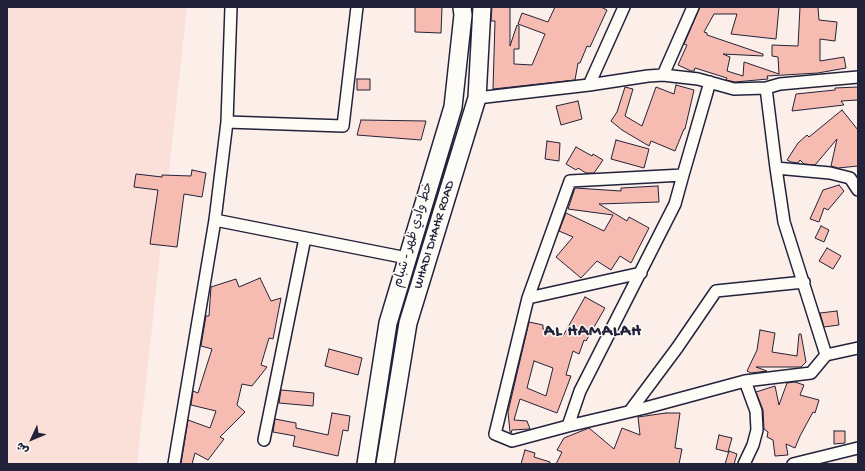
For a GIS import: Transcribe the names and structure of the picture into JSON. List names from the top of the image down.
{
  "streets": {
    "main road": ["خط وادي ظهر - شبام", "WHADI DHAHR ROAD"]
  },
  "districts": ["AL HAMALAH"],
  "north": "bottom left"
}
